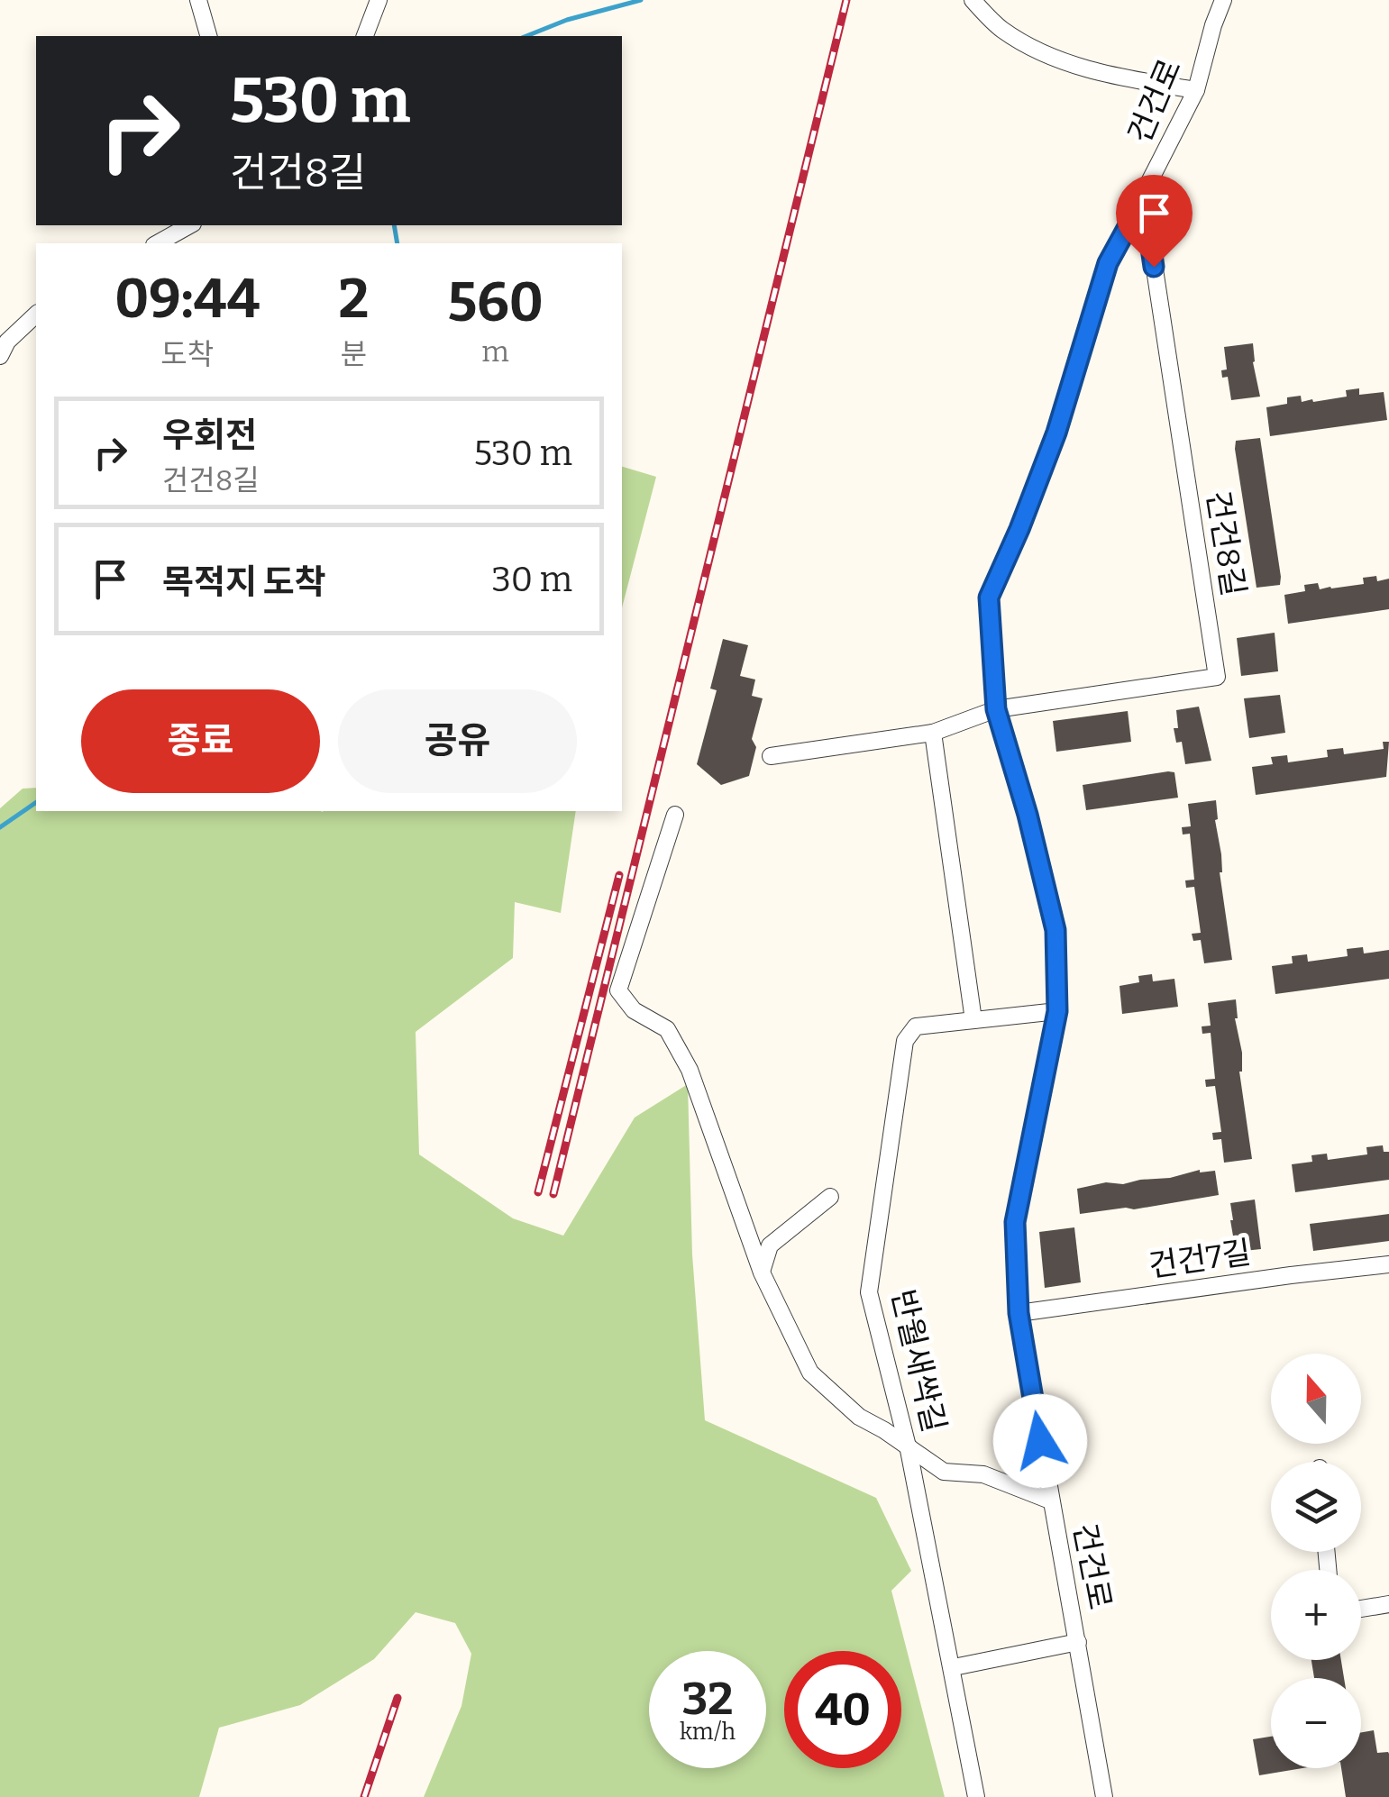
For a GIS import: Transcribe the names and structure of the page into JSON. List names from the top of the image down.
{
  "streets": {
    "street": [
      "건건로",
      "건건8길",
      "건건7길",
      "반월새싹길"
    ]
  },
  "crossings": [
    ["건건로", "건건8길"],
    ["건건로", "건건7길"],
    ["건건로", "반월새싹길"]
  ],
  "north": "top",
  "page": {
    "turn": ["530 m", "건건8길"],
    "eta": [
      "09:44",
      "도착",
      "2",
      "분",
      "560",
      "m"
    ],
    "list": [
      {
        "name": "우회전",
        "note": "건건8길",
        "value": "530 m"
      },
      {
        "name": "목적지 도착",
        "value": "30 m"
      }
    ],
    "buttons": ["종료", "공유"],
    "map_buttons": ["+", "−"],
    "speed": "32 km/h",
    "limit": "40"
  }
}
